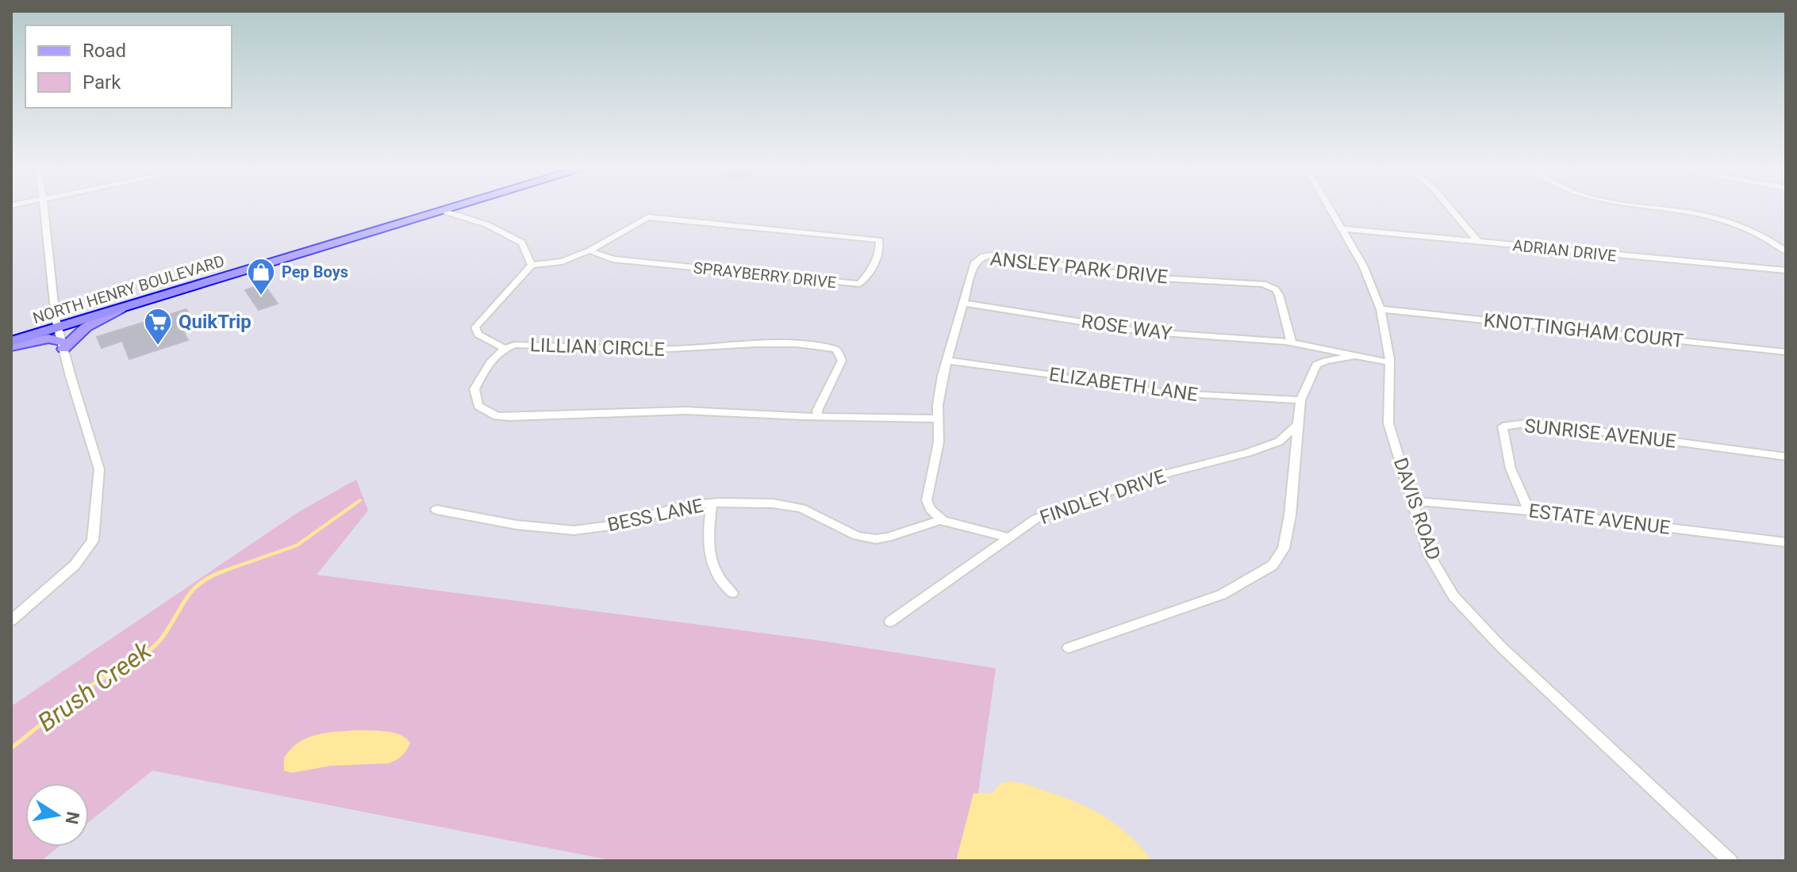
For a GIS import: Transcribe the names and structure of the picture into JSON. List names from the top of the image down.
{
  "streets": {
    "highway": ["NORTH HENRY BOULEVARD"],
    "street": [
      "ADRIAN DRIVE",
      "ANSLEY PARK DRIVE",
      "SPRAYBERRY DRIVE",
      "ROSE WAY",
      "KNOTTINGHAM COURT",
      "LILLIAN CIRCLE",
      "ELIZABETH LANE",
      "SUNRISE AVENUE",
      "FINDLEY DRIVE",
      "DAVIS ROAD",
      "BESS LANE",
      "ESTATE AVENUE"
    ]
  },
  "crossings": [
    ["ADRIAN DRIVE", "DAVIS ROAD"],
    ["ANSLEY PARK DRIVE", "ROSE WAY"],
    ["ANSLEY PARK DRIVE", "LILLIAN CIRCLE"],
    ["ANSLEY PARK DRIVE", "ELIZABETH LANE"],
    ["ANSLEY PARK DRIVE", "BESS LANE"],
    ["ROSE WAY", "DAVIS ROAD"],
    ["KNOTTINGHAM COURT", "DAVIS ROAD"],
    ["SUNRISE AVENUE", "ESTATE AVENUE"],
    ["DAVIS ROAD", "ESTATE AVENUE"]
  ],
  "water": ["Brush Creek"],
  "places": {
    "shop": ["Pep Boys"],
    "supermarket": ["QuikTrip"]
  },
  "legend": ["Road", "Park"],
  "north": "right"
}
